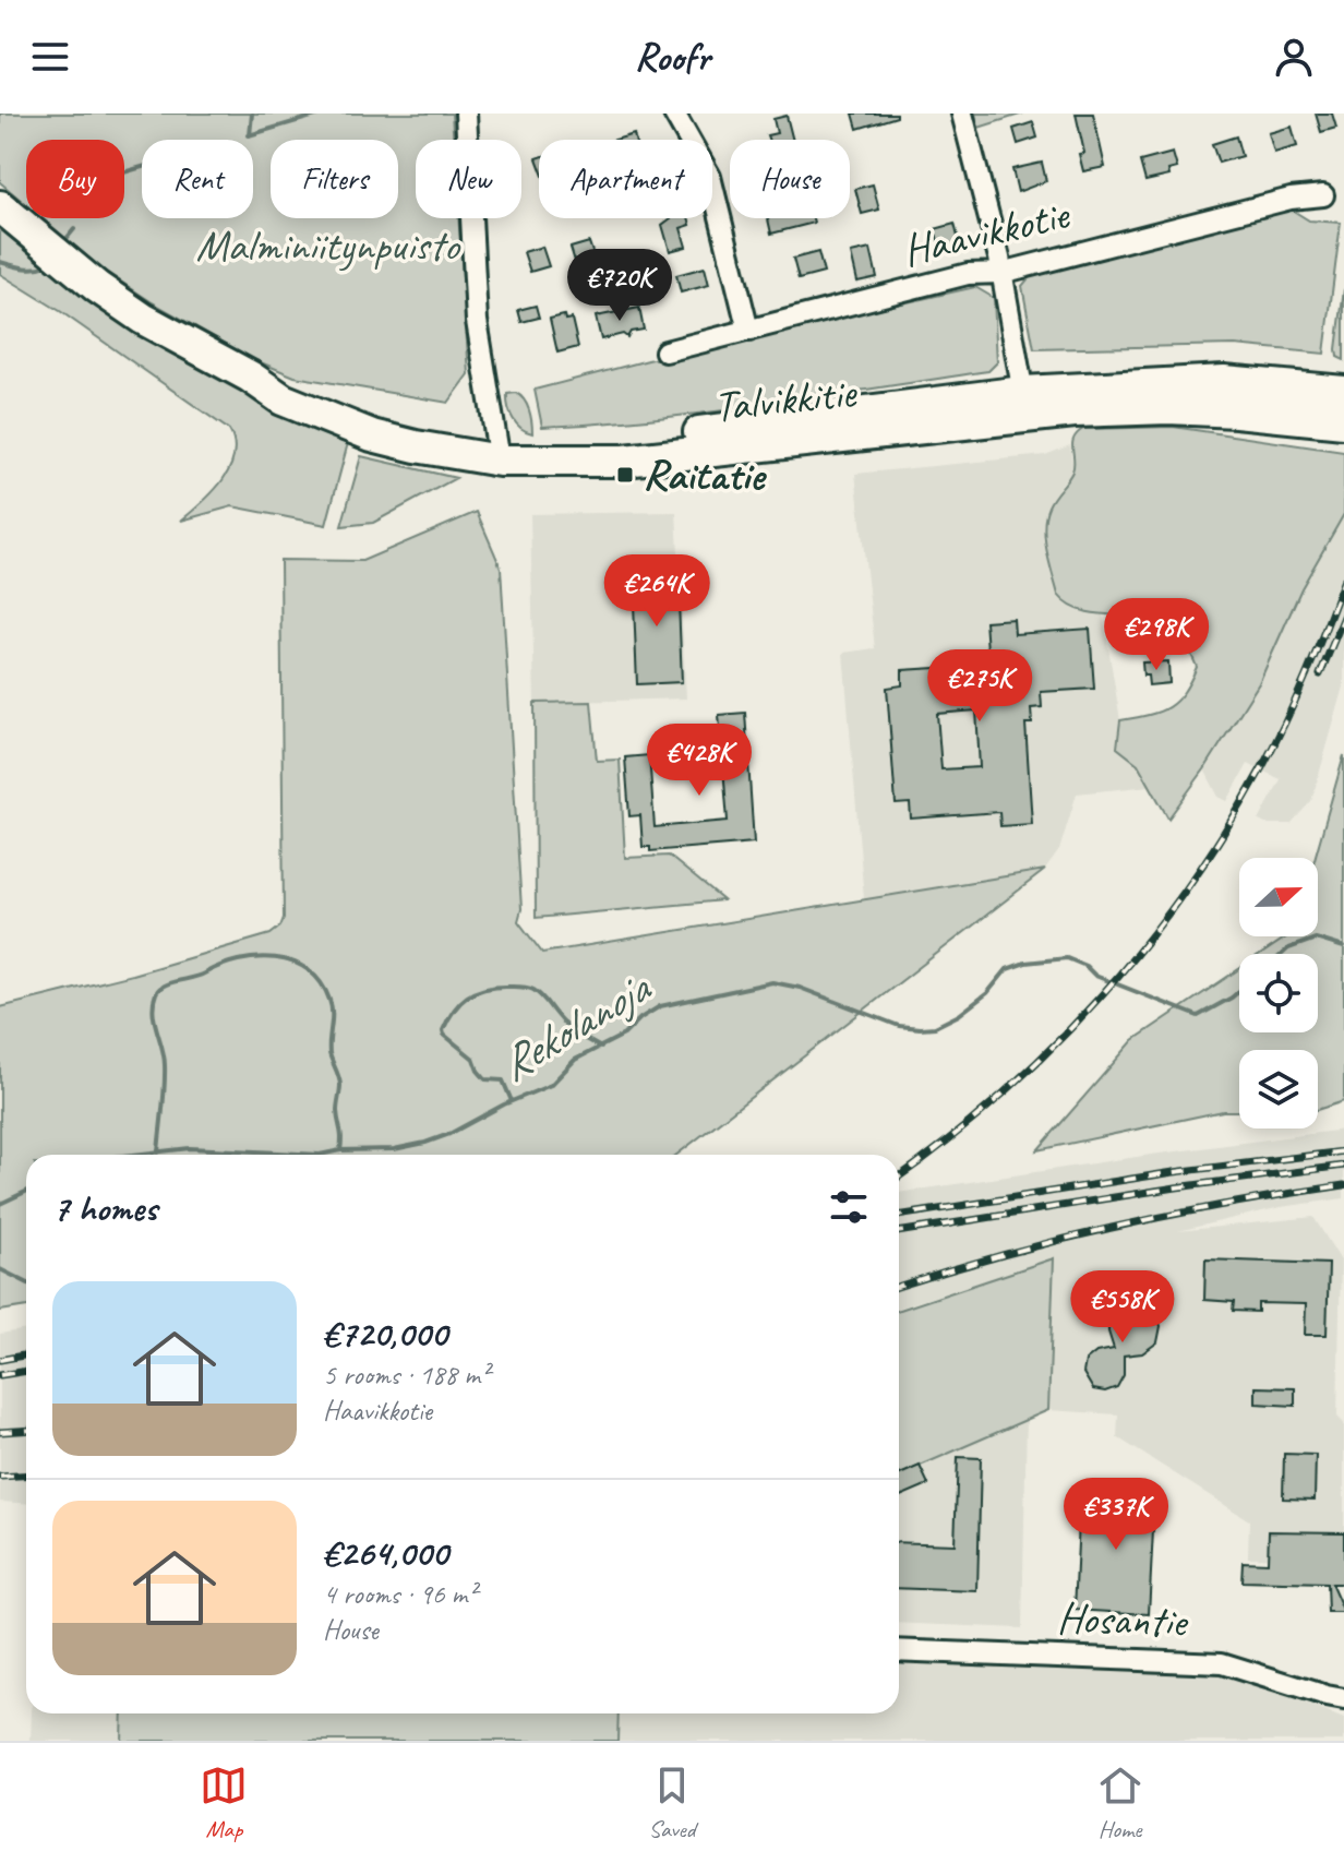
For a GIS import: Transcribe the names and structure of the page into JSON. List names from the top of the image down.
{
  "streets": {
    "main road": ["Talvikkitie"],
    "street": ["Haavikkotie", "Hosantie"]
  },
  "water": ["Rekolanoja"],
  "parks": ["Malminiitynpuisto"],
  "places": {
    "transit": ["Raitatie"]
  },
  "north": "right",
  "page": {
    "header": "Roofr",
    "chip": [
      "Buy",
      "Rent",
      "Filters",
      "New",
      "Apartment",
      "House"
    ],
    "price": [
      "€720K",
      "€264K",
      "€298K",
      "€275K",
      "€428K",
      "€558K",
      "€337K"
    ],
    "heading": "7 homes",
    "list": [
      {
        "name": "€720,000",
        "note": "5 rooms · 188 m² · Haavikkotie"
      },
      {
        "name": "€264,000",
        "note": "4 rooms · 96 m² · House"
      }
    ],
    "tabs": ["Map", "Saved", "Home"]
  }
}
